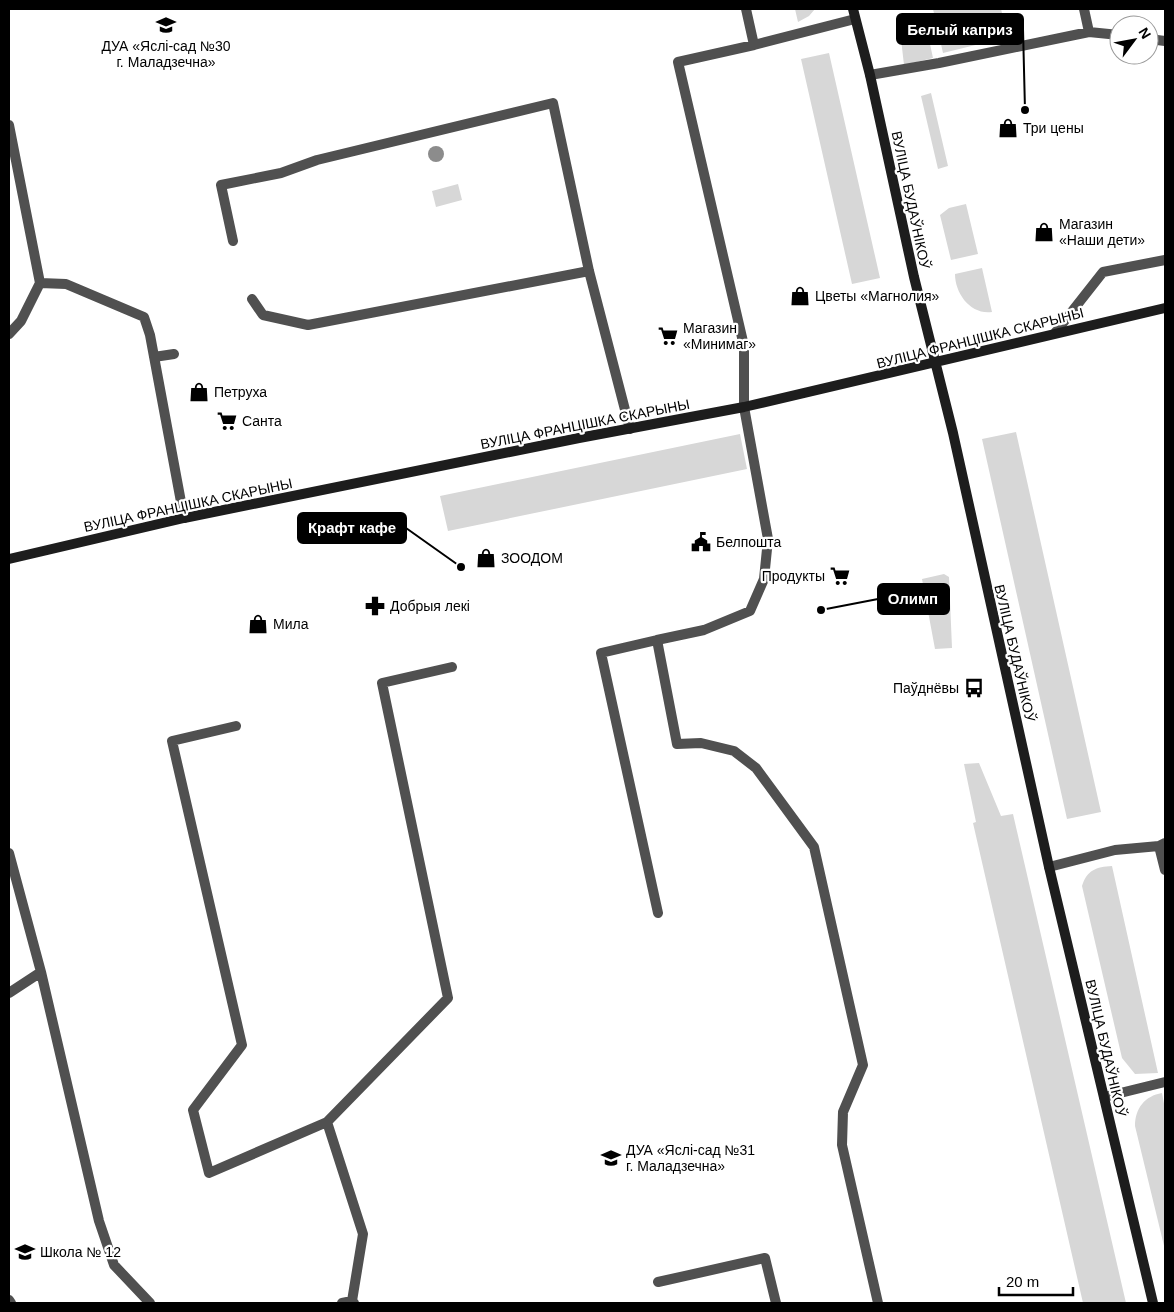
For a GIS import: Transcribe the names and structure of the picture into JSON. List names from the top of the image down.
{
  "streets": {
    "main road": ["ВУЛІЦА БУДАЎНІКОЎ", "ВУЛІЦА ФРАНЦІШКА СКАРЫНЫ"]
  },
  "crossings": [
    ["ВУЛІЦА БУДАЎНІКОЎ", "ВУЛІЦА ФРАНЦІШКА СКАРЫНЫ"]
  ],
  "places": {
    "school or university": ["ДУА «Яслі-сад №30 г. Маладзечна»", "ДУА «Яслі-сад №31 г. Маладзечна»", "Школа № 12"],
    "other": ["Белый каприз", "Крафт кафе", "Олимп"],
    "shop": [
      "Три цены",
      "Магазин «Наши дети»",
      "Цветы «Магнолия»",
      "Петруха",
      "ЗООДОМ",
      "Мила"
    ],
    "supermarket": ["Магазин «Минимаг»", "Санта", "Продукты"],
    "public building": ["Белпошта"],
    "pharmacy": ["Добрыя лекі"],
    "bus stop": ["Паўднёвы"]
  },
  "scale_bar": "20 m",
  "north": "top right"
}
